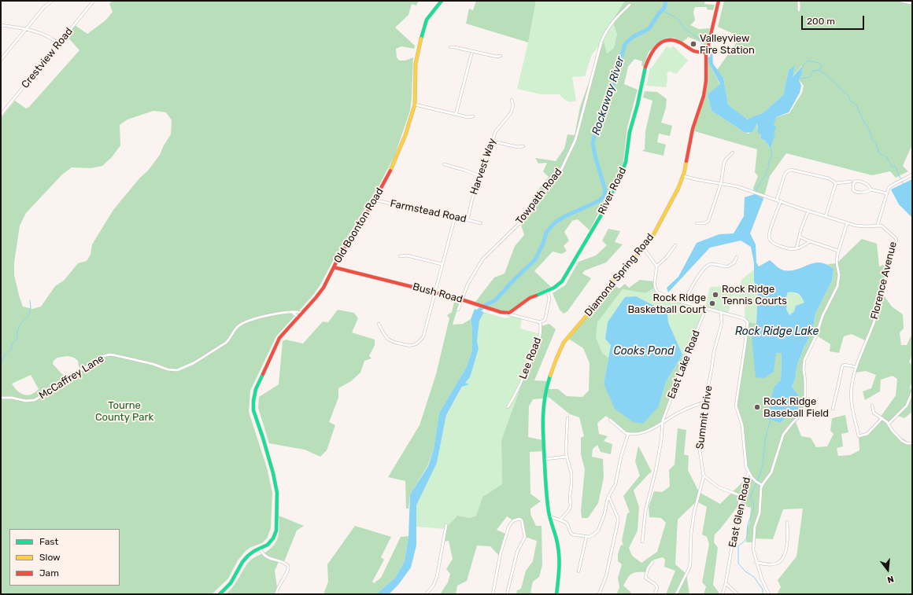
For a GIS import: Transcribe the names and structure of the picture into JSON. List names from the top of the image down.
{
  "streets": {
    "street": [
      "Crestview Road",
      "Harvest Way",
      "River Road",
      "Towpath Road",
      "Farmstead Road",
      "Old Boonton Road",
      "Diamond Spring Road",
      "Florence Avenue",
      "Bush Road",
      "Lee Road",
      "East Lake Road",
      "McCaffrey Lane",
      "Summit Drive",
      "East Glen Road"
    ]
  },
  "crossings": [
    ["Harvest Way", "Farmstead Road"],
    ["River Road", "Diamond Spring Road"],
    ["River Road", "Bush Road"],
    ["River Road", "Lee Road"],
    ["Towpath Road", "Bush Road"],
    ["Farmstead Road", "Old Boonton Road"],
    ["Old Boonton Road", "Bush Road"],
    ["Old Boonton Road", "McCaffrey Lane"],
    ["Bush Road", "Lee Road"],
    ["Summit Drive", "East Glen Road"]
  ],
  "water": ["Rockaway River", "Rock Ridge Lake", "Cooks Pond"],
  "parks": ["Tourne County Park"],
  "places": [
    "Valleyview Fire Station",
    "Rock Ridge Tennis Courts",
    "Rock Ridge Basketball Court",
    "Rock Ridge Baseball Field"
  ],
  "legend": ["Fast", "Slow", "Jam"],
  "scale_bar": "200 m",
  "north": "bottom"
}
